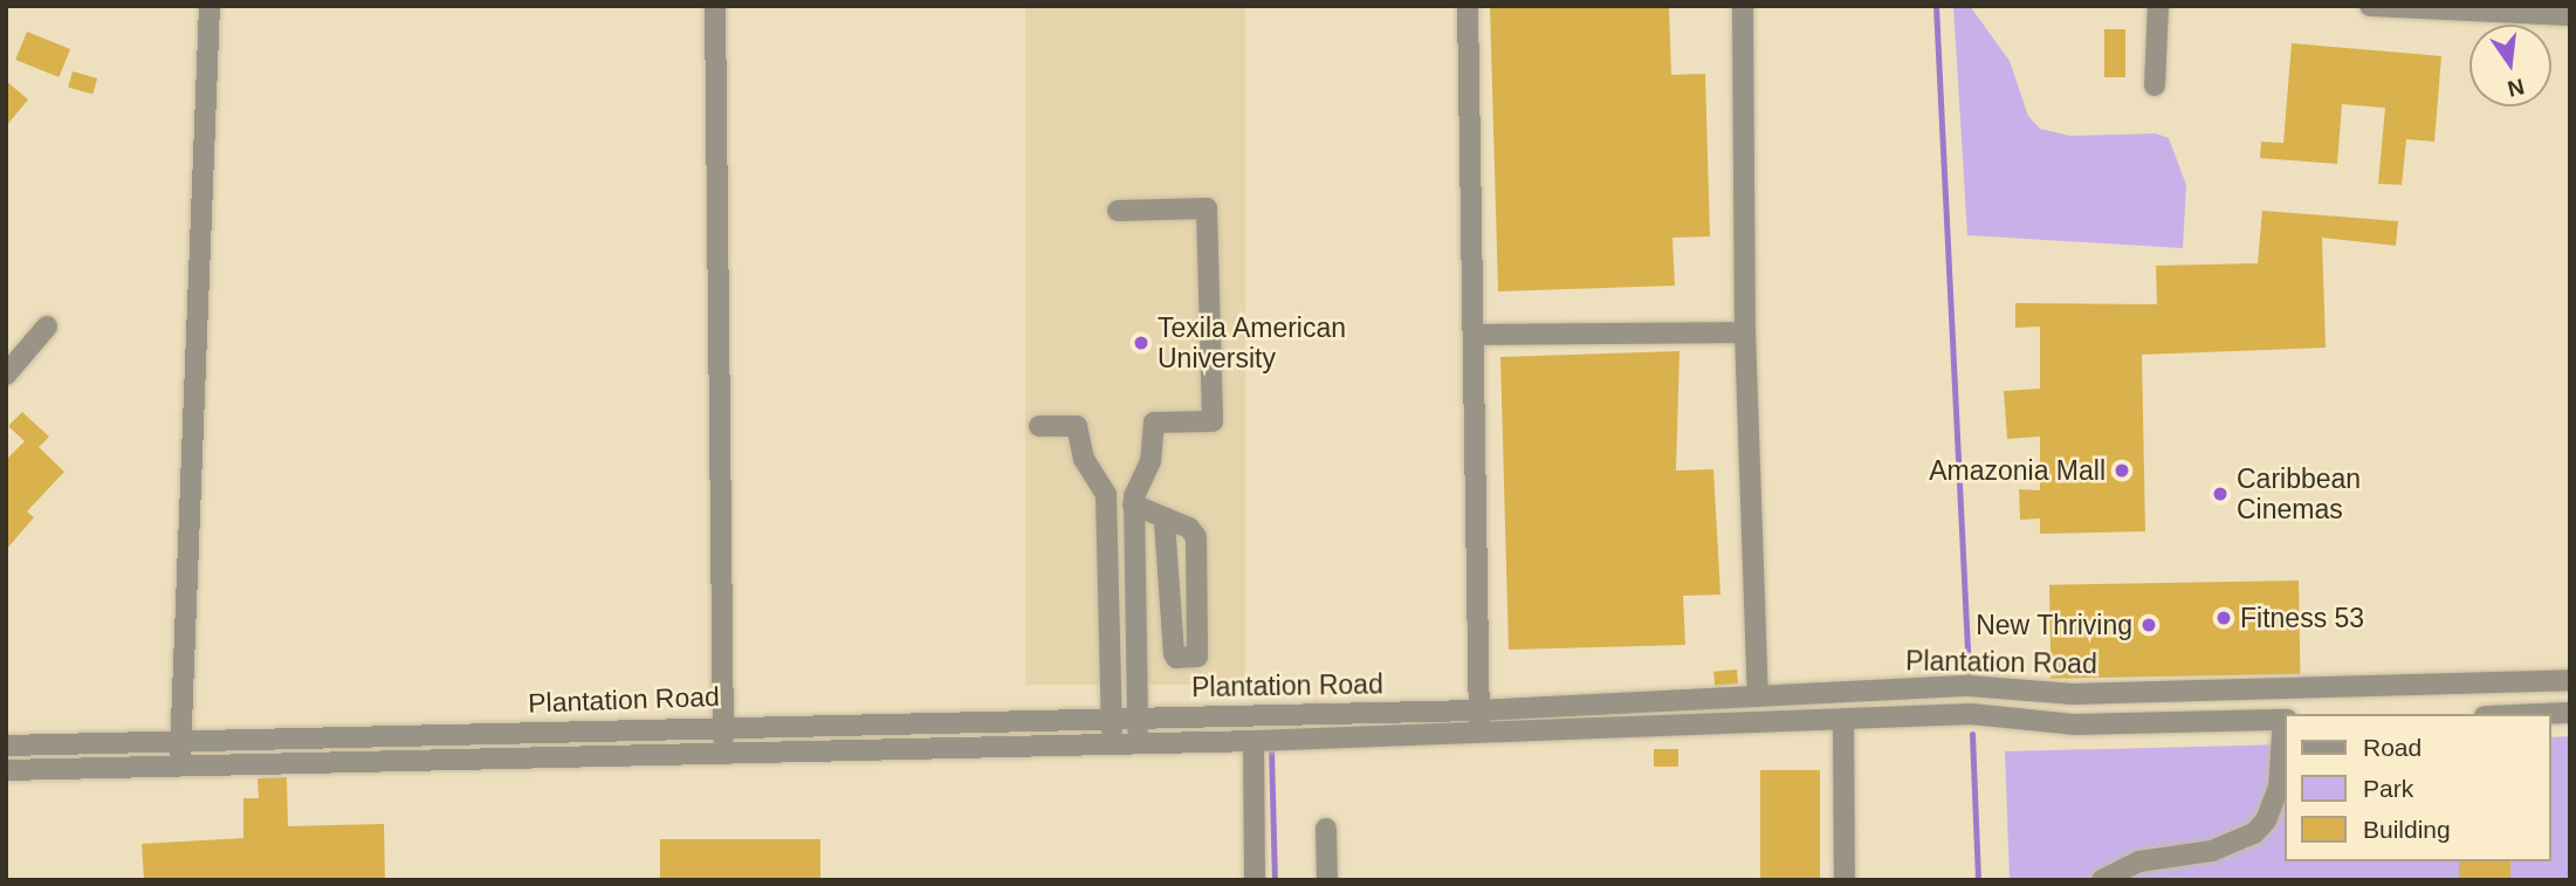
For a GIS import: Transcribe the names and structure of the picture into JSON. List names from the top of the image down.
{
  "streets": {
    "street": ["Plantation Road"]
  },
  "places": [
    "Texila American University",
    "Amazonia Mall",
    "Caribbean Cinemas",
    "Fitness 53",
    "New Thriving"
  ],
  "legend": ["Road", "Park", "Building"],
  "north": "bottom"
}
